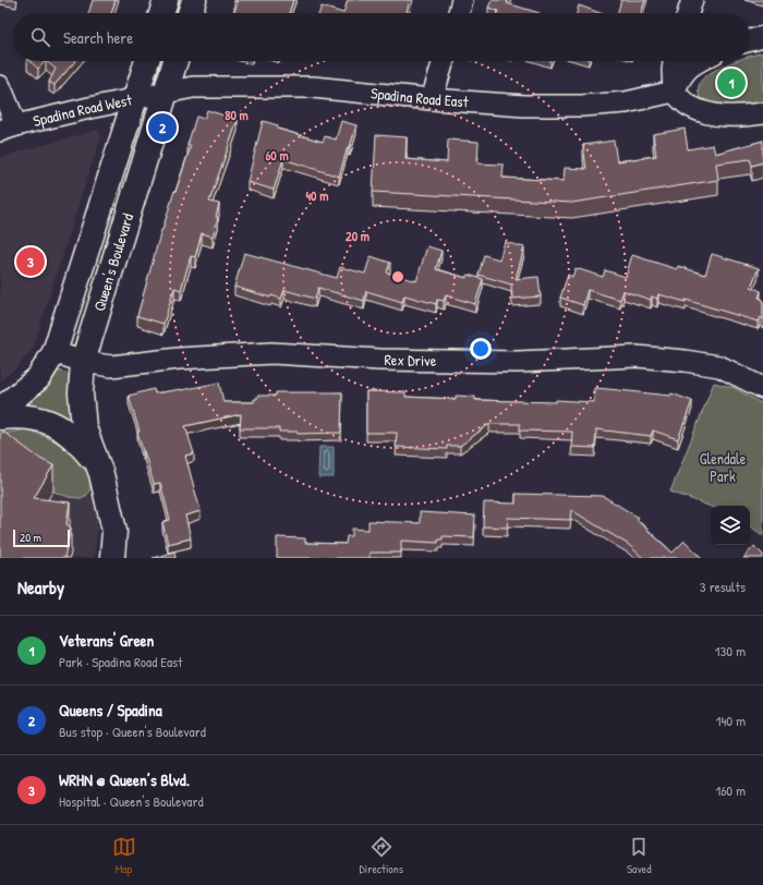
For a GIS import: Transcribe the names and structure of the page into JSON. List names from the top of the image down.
{
  "streets": {
    "street": [
      "Spadina Road East",
      "Spadina Road West",
      "Queen's Boulevard",
      "Rex Drive"
    ]
  },
  "crossings": [
    ["Spadina Road East", "Spadina Road West"],
    ["Spadina Road East", "Queen's Boulevard"],
    ["Spadina Road West", "Queen's Boulevard"],
    ["Queen's Boulevard", "Rex Drive"]
  ],
  "parks": ["Glendale Park"],
  "scale_bar": "20 m",
  "page": {
    "search": "Search here",
    "pins": ["1", "2", "3"],
    "scale": "20 m",
    "heading": ["Nearby", "3 results"],
    "list": [
      {
        "mark": "1",
        "name": "Veterans' Green",
        "note": "Park · Spadina Road East",
        "value": "130 m"
      },
      {
        "mark": "2",
        "name": "Queens / Spadina",
        "note": "Bus stop · Queen's Boulevard",
        "value": "140 m"
      },
      {
        "mark": "3",
        "name": "WRHN @ Queen’s Blvd.",
        "note": "Hospital · Queen's Boulevard",
        "value": "160 m"
      }
    ],
    "nav": ["Map", "Directions", "Saved"]
  },
  "rings": [
    "80 m",
    "60 m",
    "40 m",
    "20 m"
  ]
}
